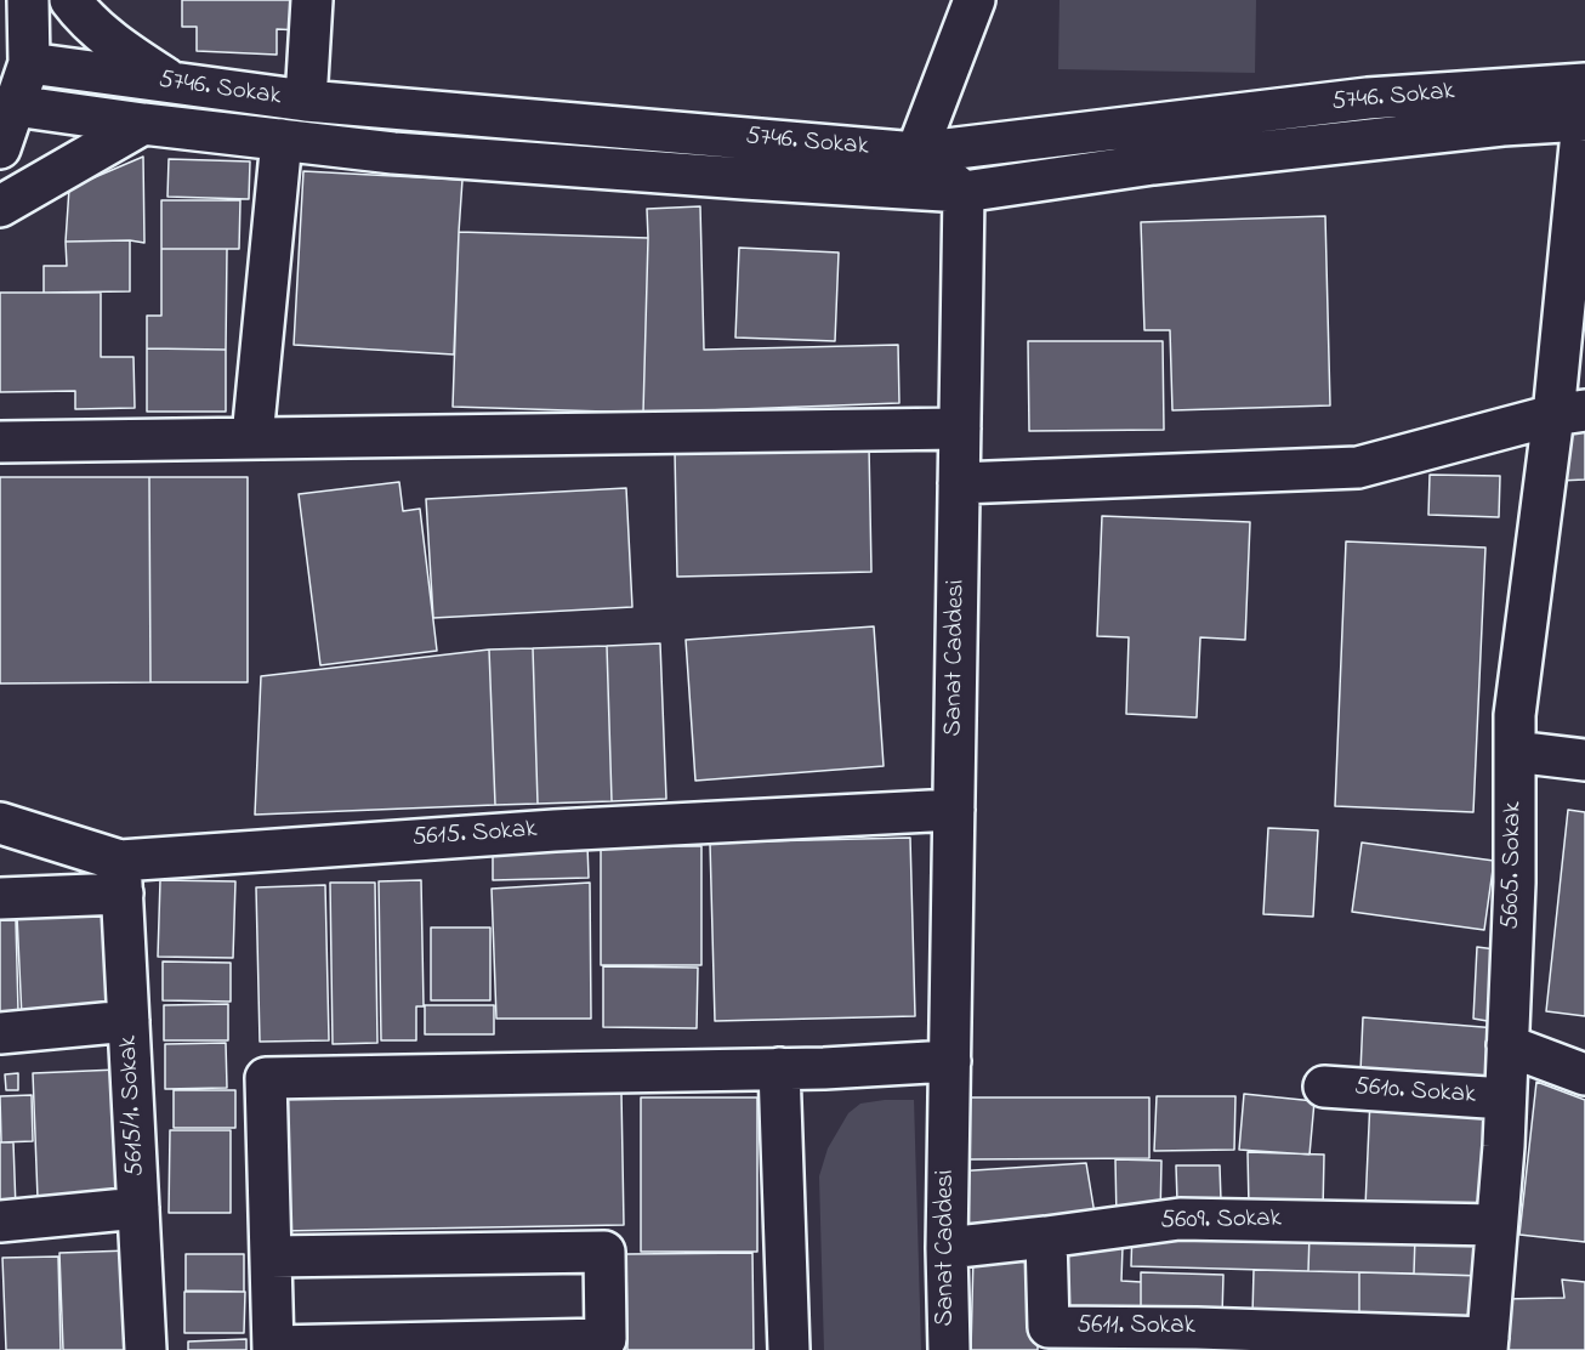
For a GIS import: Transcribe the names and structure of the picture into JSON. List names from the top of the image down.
{
  "streets": {
    "street": [
      "5746. Sokak",
      "Sanat Caddesi",
      "5615. Sokak",
      "5605. Sokak",
      "5610. Sokak",
      "5615/1. Sokak",
      "5609. Sokak",
      "5611. Sokak"
    ]
  },
  "crossings": [
    ["5746. Sokak", "5605. Sokak"],
    ["Sanat Caddesi", "5615. Sokak"],
    ["Sanat Caddesi", "5609. Sokak"],
    ["5615. Sokak", "5615/1. Sokak"],
    ["5605. Sokak", "5610. Sokak"],
    ["5605. Sokak", "5609. Sokak"],
    ["5605. Sokak", "5611. Sokak"],
    ["5609. Sokak", "5611. Sokak"]
  ]
}
